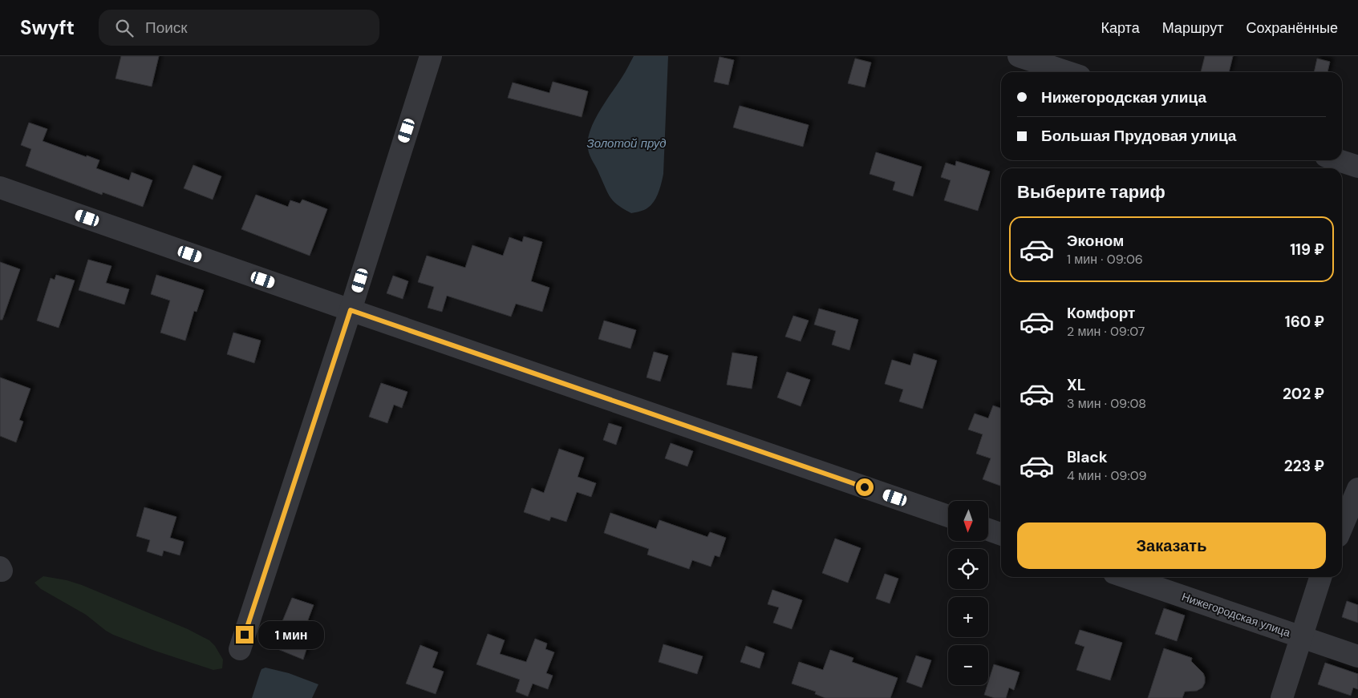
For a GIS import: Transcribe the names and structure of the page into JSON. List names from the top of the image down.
{
  "streets": {
    "street": ["Нижегородская улица"]
  },
  "water": ["Золотой пруд"],
  "north": "bottom",
  "page": {
    "header": "Swyft",
    "search": "Поиск",
    "nav": ["Карта", "Маршрут", "Сохранённые"],
    "banner": ["Нижегородская улица", "Большая Прудовая улица"],
    "heading": "Выберите тариф",
    "list": [
      {
        "name": "Эконом",
        "note": "1 мин · 09:06",
        "value": "119 ₽"
      },
      {
        "name": "Комфорт",
        "note": "2 мин · 09:07",
        "value": "160 ₽"
      },
      {
        "name": "XL",
        "note": "3 мин · 09:08",
        "value": "202 ₽"
      },
      {
        "name": "Black",
        "note": "4 мин · 09:09",
        "value": "223 ₽"
      }
    ],
    "map_buttons": ["+", "−"],
    "buttons": "Заказать",
    "bubble": "1 мин"
  }
}
